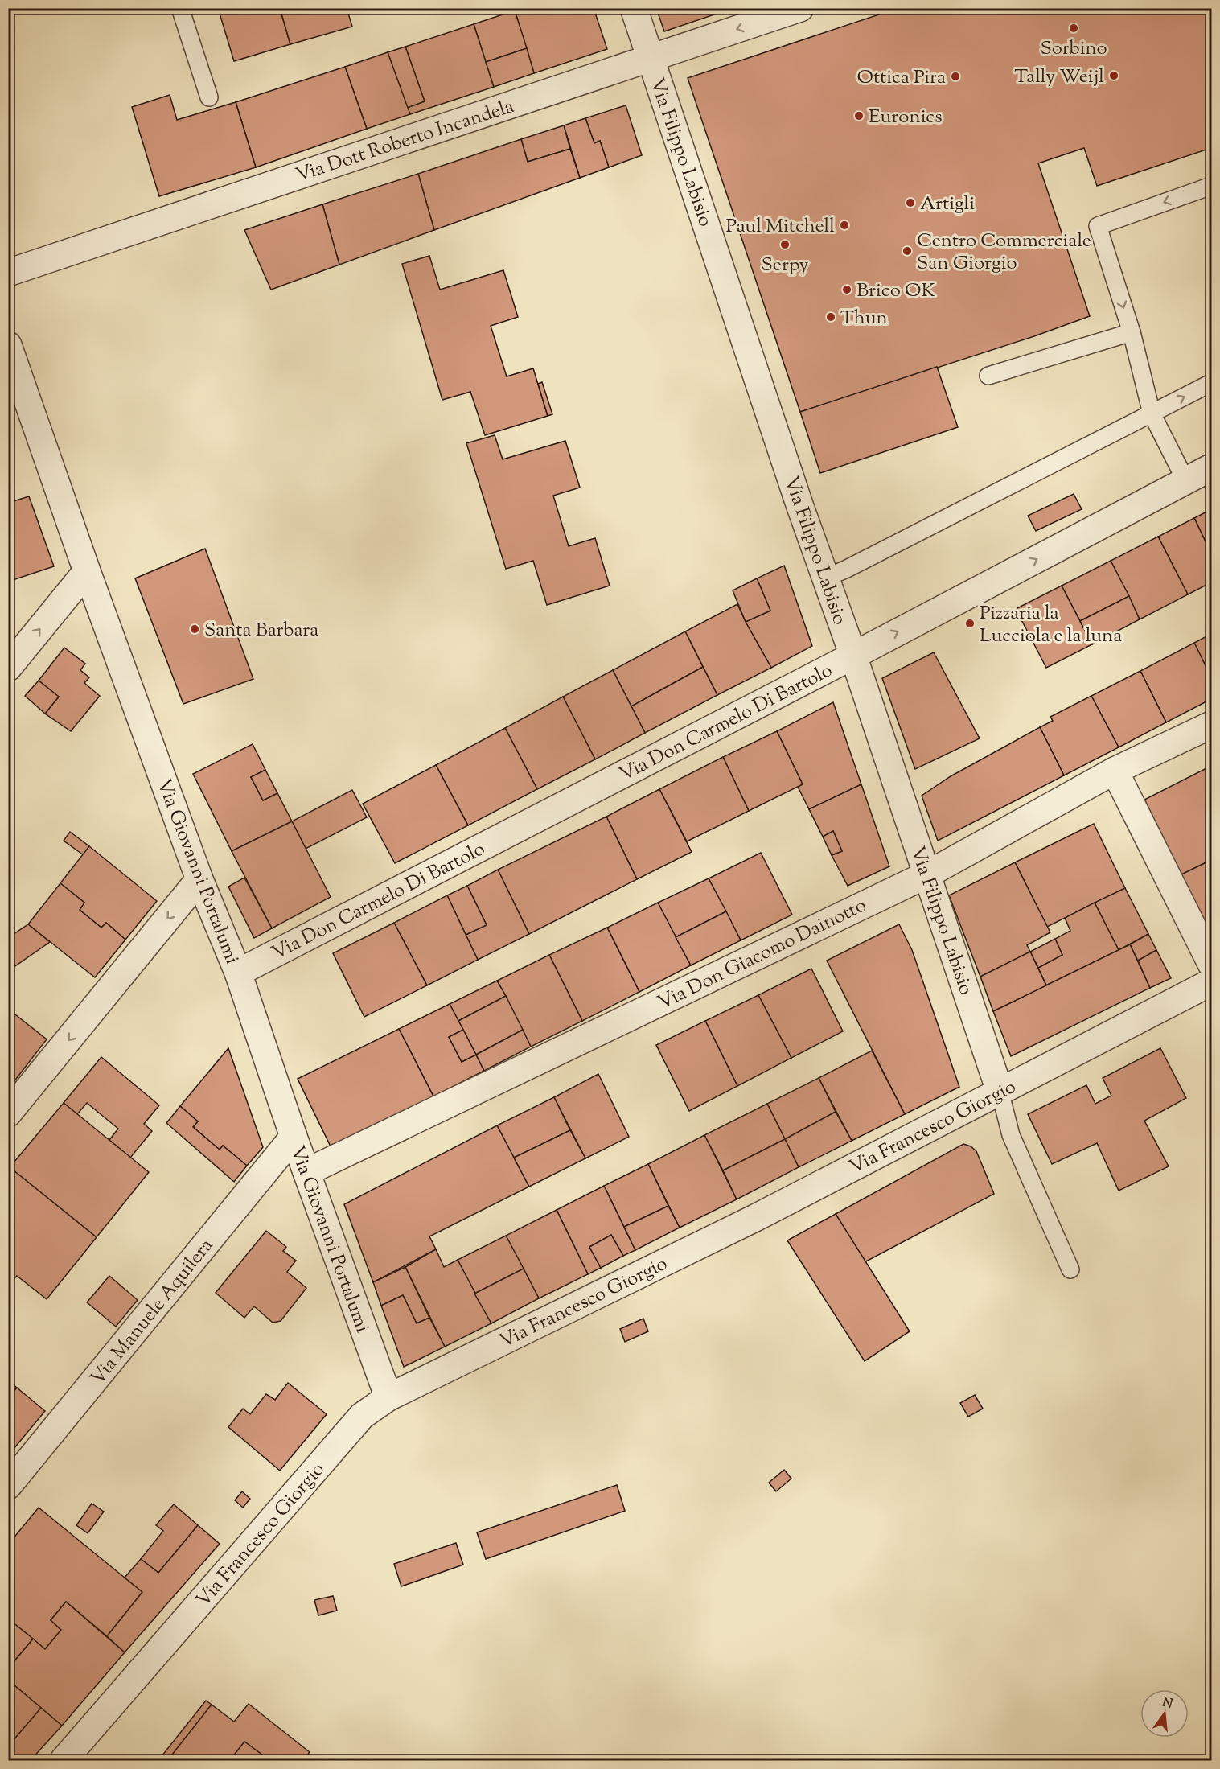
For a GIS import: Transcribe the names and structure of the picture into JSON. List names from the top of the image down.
{
  "streets": {
    "street": [
      "Via Dott Roberto Incandela",
      "Via Filippo Labisio",
      "Via Don Carmelo Di Bartolo",
      "Via Giovanni Portalumi",
      "Via Don Giacomo Dainotto",
      "Via Francesco Giorgio",
      "Via Manuele Aquilera"
    ]
  },
  "crossings": [
    ["Via Dott Roberto Incandela", "Via Filippo Labisio"],
    ["Via Filippo Labisio", "Via Don Carmelo Di Bartolo"],
    ["Via Filippo Labisio", "Via Don Giacomo Dainotto"],
    ["Via Filippo Labisio", "Via Francesco Giorgio"],
    ["Via Don Carmelo Di Bartolo", "Via Giovanni Portalumi"],
    ["Via Giovanni Portalumi", "Via Don Giacomo Dainotto"],
    ["Via Giovanni Portalumi", "Via Francesco Giorgio"],
    ["Via Giovanni Portalumi", "Via Manuele Aquilera"]
  ],
  "places": [
    "Sorbino",
    "Tally Weijl",
    "Ottica Pira",
    "Euronics",
    "Artigli",
    "Paul Mitchell",
    "Serpy",
    "Centro Commerciale San Giorgio",
    "Brico OK",
    "Thun",
    "Pizzaria la Lucciola e la luna",
    "Santa Barbara"
  ],
  "north": "top"
}
